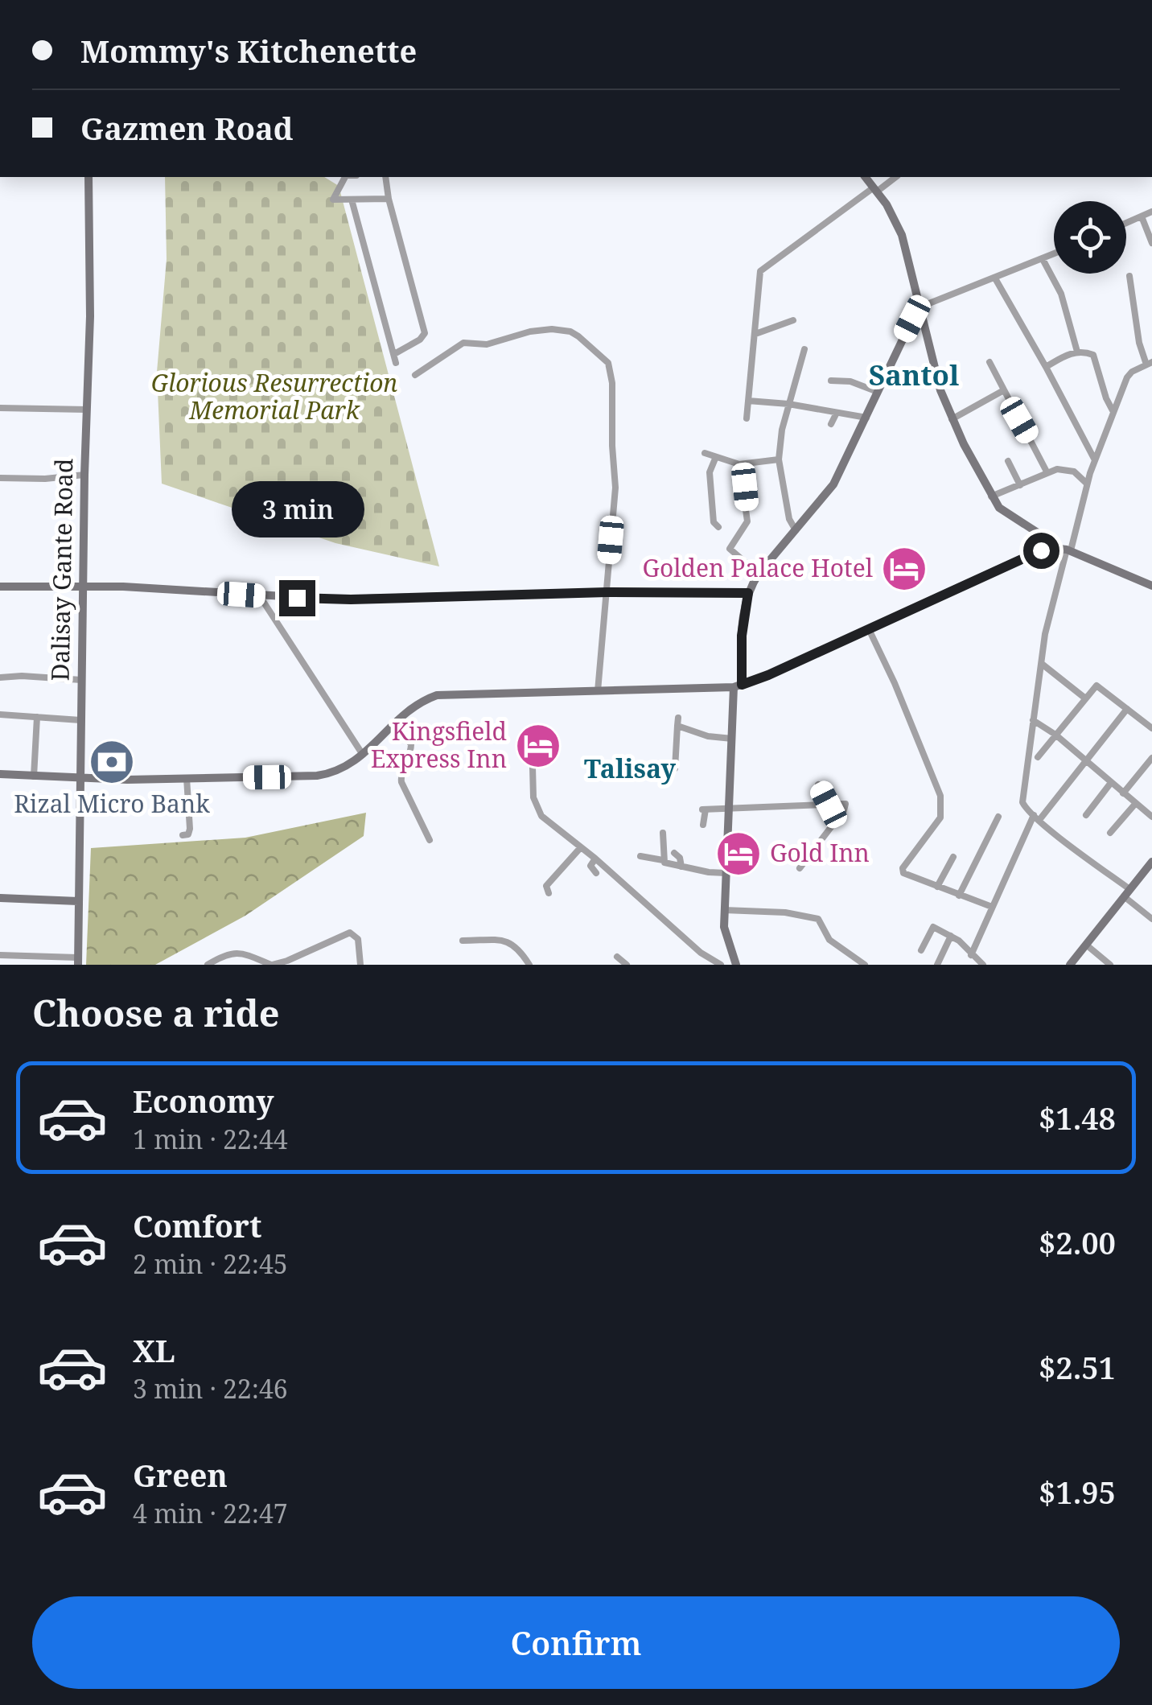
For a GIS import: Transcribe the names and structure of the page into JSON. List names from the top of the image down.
{
  "streets": {
    "main road": ["Dalisay Gante Road"]
  },
  "districts": ["Santol", "Talisay"],
  "parks": ["Glorious Resurrection Memorial Park"],
  "places": {
    "hotel": ["Golden Palace Hotel", "Kingsfield Express Inn", "Gold Inn"],
    "bank": ["Rizal Micro Bank"]
  },
  "page": {
    "banner": ["Mommy's Kitchenette", "Gazmen Road"],
    "bubble": "3 min",
    "heading": "Choose a ride",
    "list": [
      {
        "name": "Economy",
        "note": "1 min · 22:44",
        "value": "$1.48"
      },
      {
        "name": "Comfort",
        "note": "2 min · 22:45",
        "value": "$2.00"
      },
      {
        "name": "XL",
        "note": "3 min · 22:46",
        "value": "$2.51"
      },
      {
        "name": "Green",
        "note": "4 min · 22:47",
        "value": "$1.95"
      }
    ],
    "buttons": "Confirm"
  }
}
